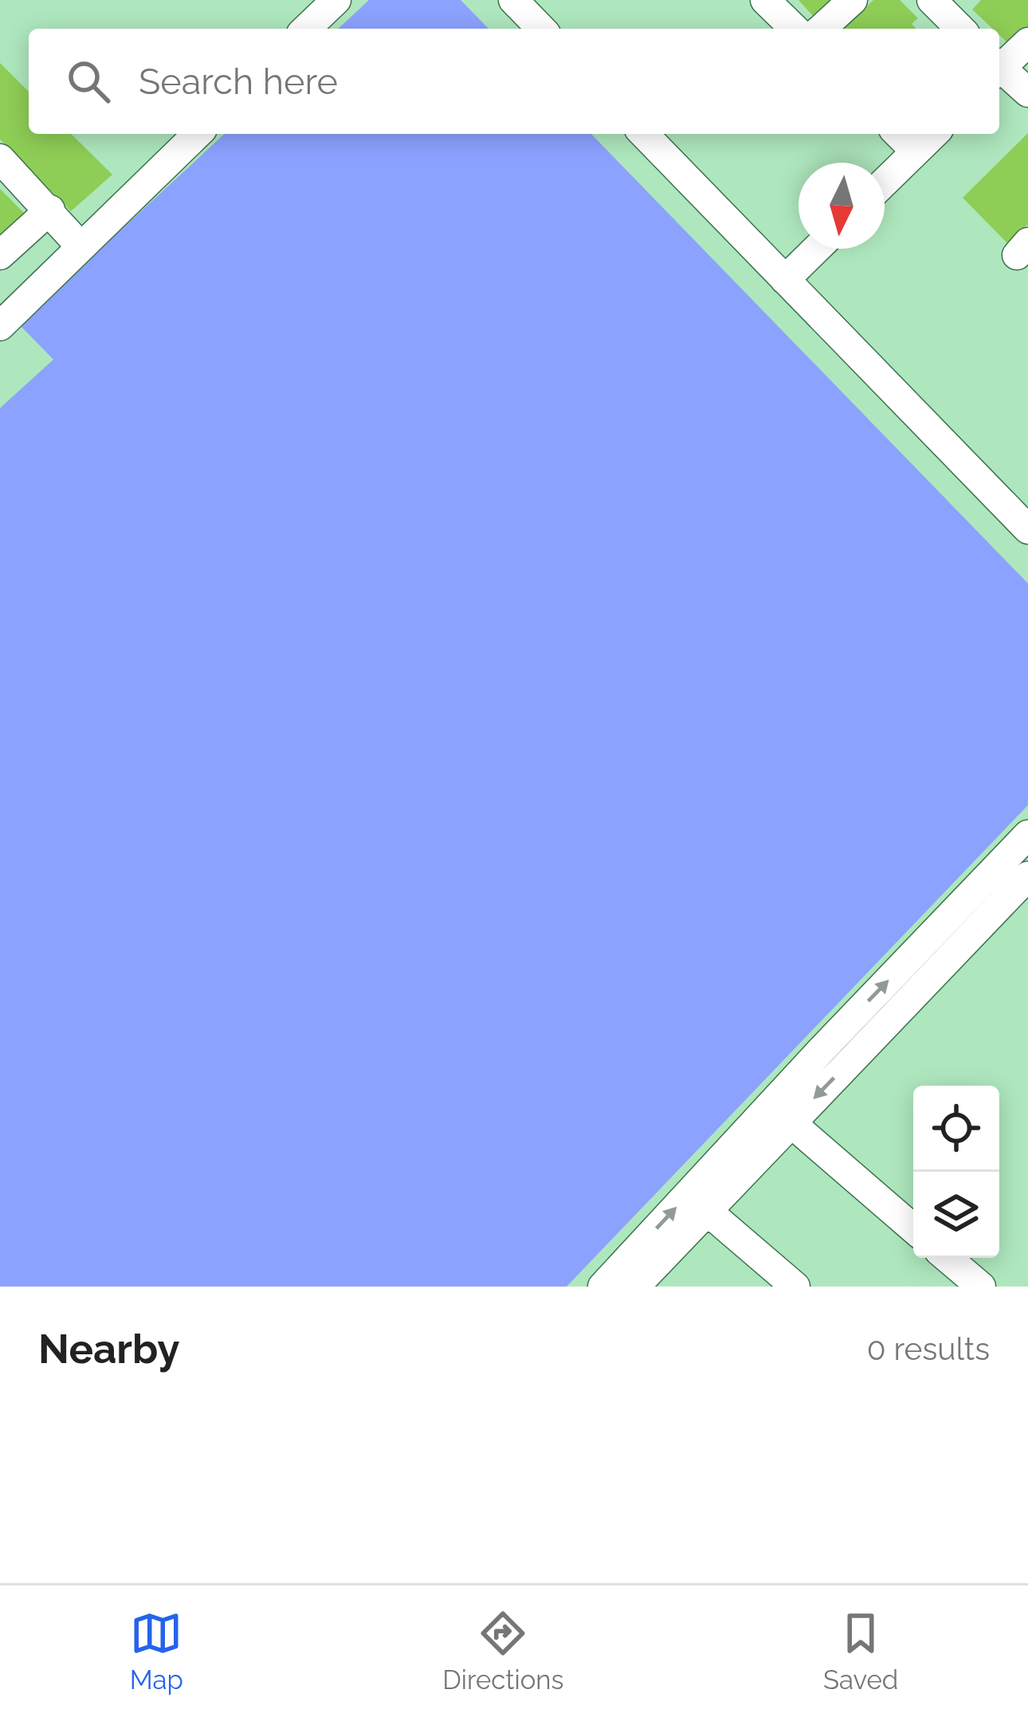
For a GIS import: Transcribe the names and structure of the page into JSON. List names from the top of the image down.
{
  "north": "bottom",
  "page": {
    "search": "Search here",
    "heading": ["Nearby", "0 results"],
    "nav": ["Map", "Directions", "Saved"]
  }
}
